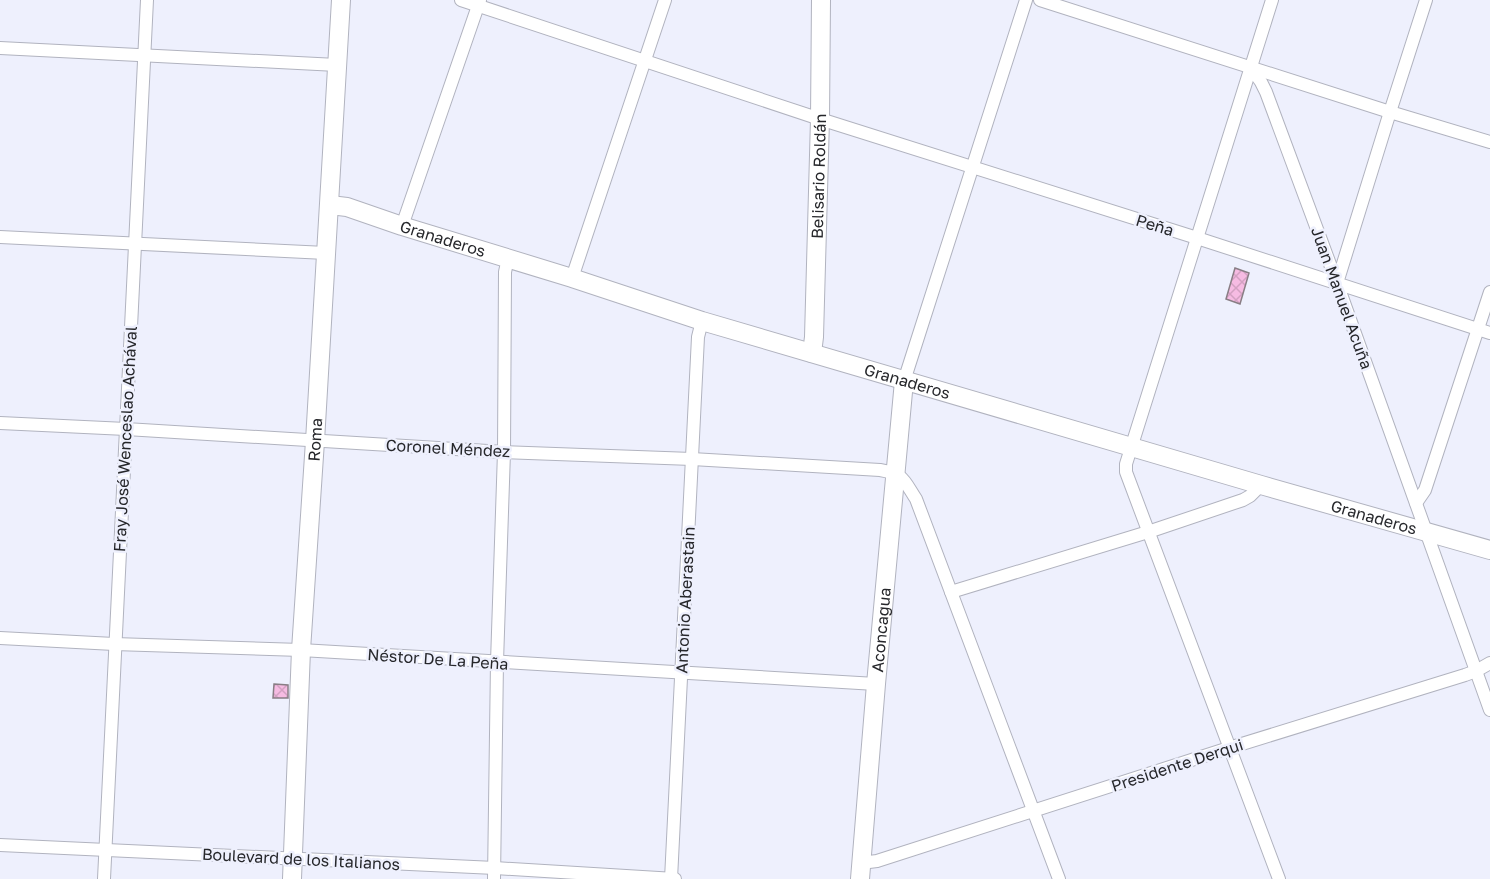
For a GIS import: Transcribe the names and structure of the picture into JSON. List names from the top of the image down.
{
  "streets": {
    "street": [
      "Belisario Roldán",
      "Peña",
      "Granaderos",
      "Juan Manuel Acuña",
      "Fray José Wenceslao Achával",
      "Roma",
      "Coronel Méndez",
      "Antonio Aberastain",
      "Aconcagua",
      "Néstor De La Peña",
      "Presidente Derqui",
      "Boulevard de los Italianos"
    ]
  },
  "crossings": [
    ["Belisario Roldán", "Peña"],
    ["Belisario Roldán", "Granaderos"],
    ["Peña", "Juan Manuel Acuña"],
    ["Granaderos", "Juan Manuel Acuña"],
    ["Granaderos", "Roma"],
    ["Granaderos", "Antonio Aberastain"],
    ["Granaderos", "Aconcagua"],
    ["Juan Manuel Acuña", "Presidente Derqui"],
    ["Fray José Wenceslao Achával", "Coronel Méndez"],
    ["Fray José Wenceslao Achával", "Néstor De La Peña"],
    ["Fray José Wenceslao Achával", "Boulevard de los Italianos"],
    ["Roma", "Coronel Méndez"],
    ["Roma", "Néstor De La Peña"],
    ["Roma", "Boulevard de los Italianos"],
    ["Coronel Méndez", "Antonio Aberastain"],
    ["Coronel Méndez", "Aconcagua"],
    ["Antonio Aberastain", "Néstor De La Peña"],
    ["Antonio Aberastain", "Boulevard de los Italianos"],
    ["Aconcagua", "Néstor De La Peña"],
    ["Aconcagua", "Presidente Derqui"]
  ]
}
